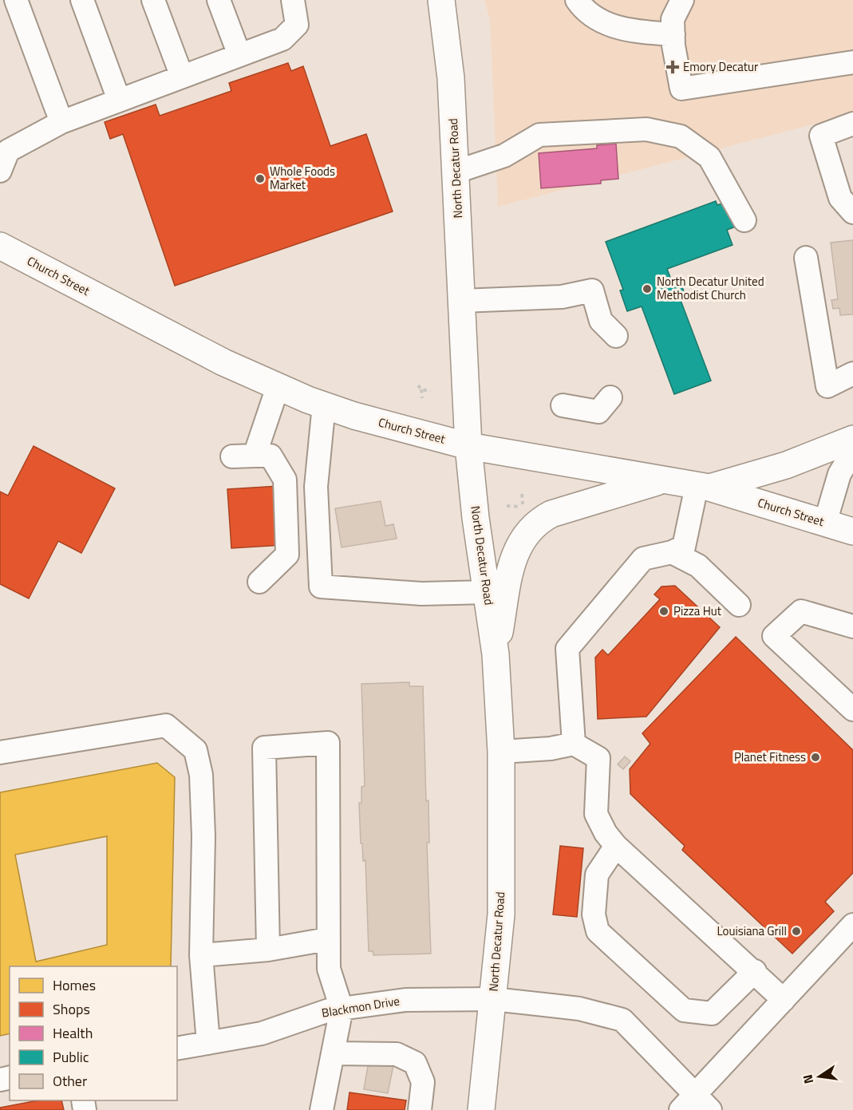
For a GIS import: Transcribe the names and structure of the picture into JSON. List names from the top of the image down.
{
  "streets": {
    "main road": ["North Decatur Road", "Church Street"],
    "street": ["Blackmon Drive"]
  },
  "crossings": [
    ["North Decatur Road", "Church Street"],
    ["North Decatur Road", "Blackmon Drive"]
  ],
  "places": {
    "health": ["Emory Decatur"],
    "other": [
      "Whole Foods Market",
      "North Decatur United Methodist Church",
      "Pizza Hut",
      "Planet Fitness",
      "Louisiana Grill"
    ]
  },
  "legend": [
    "Homes",
    "Shops",
    "Health",
    "Public",
    "Other"
  ],
  "north": "left"
}
